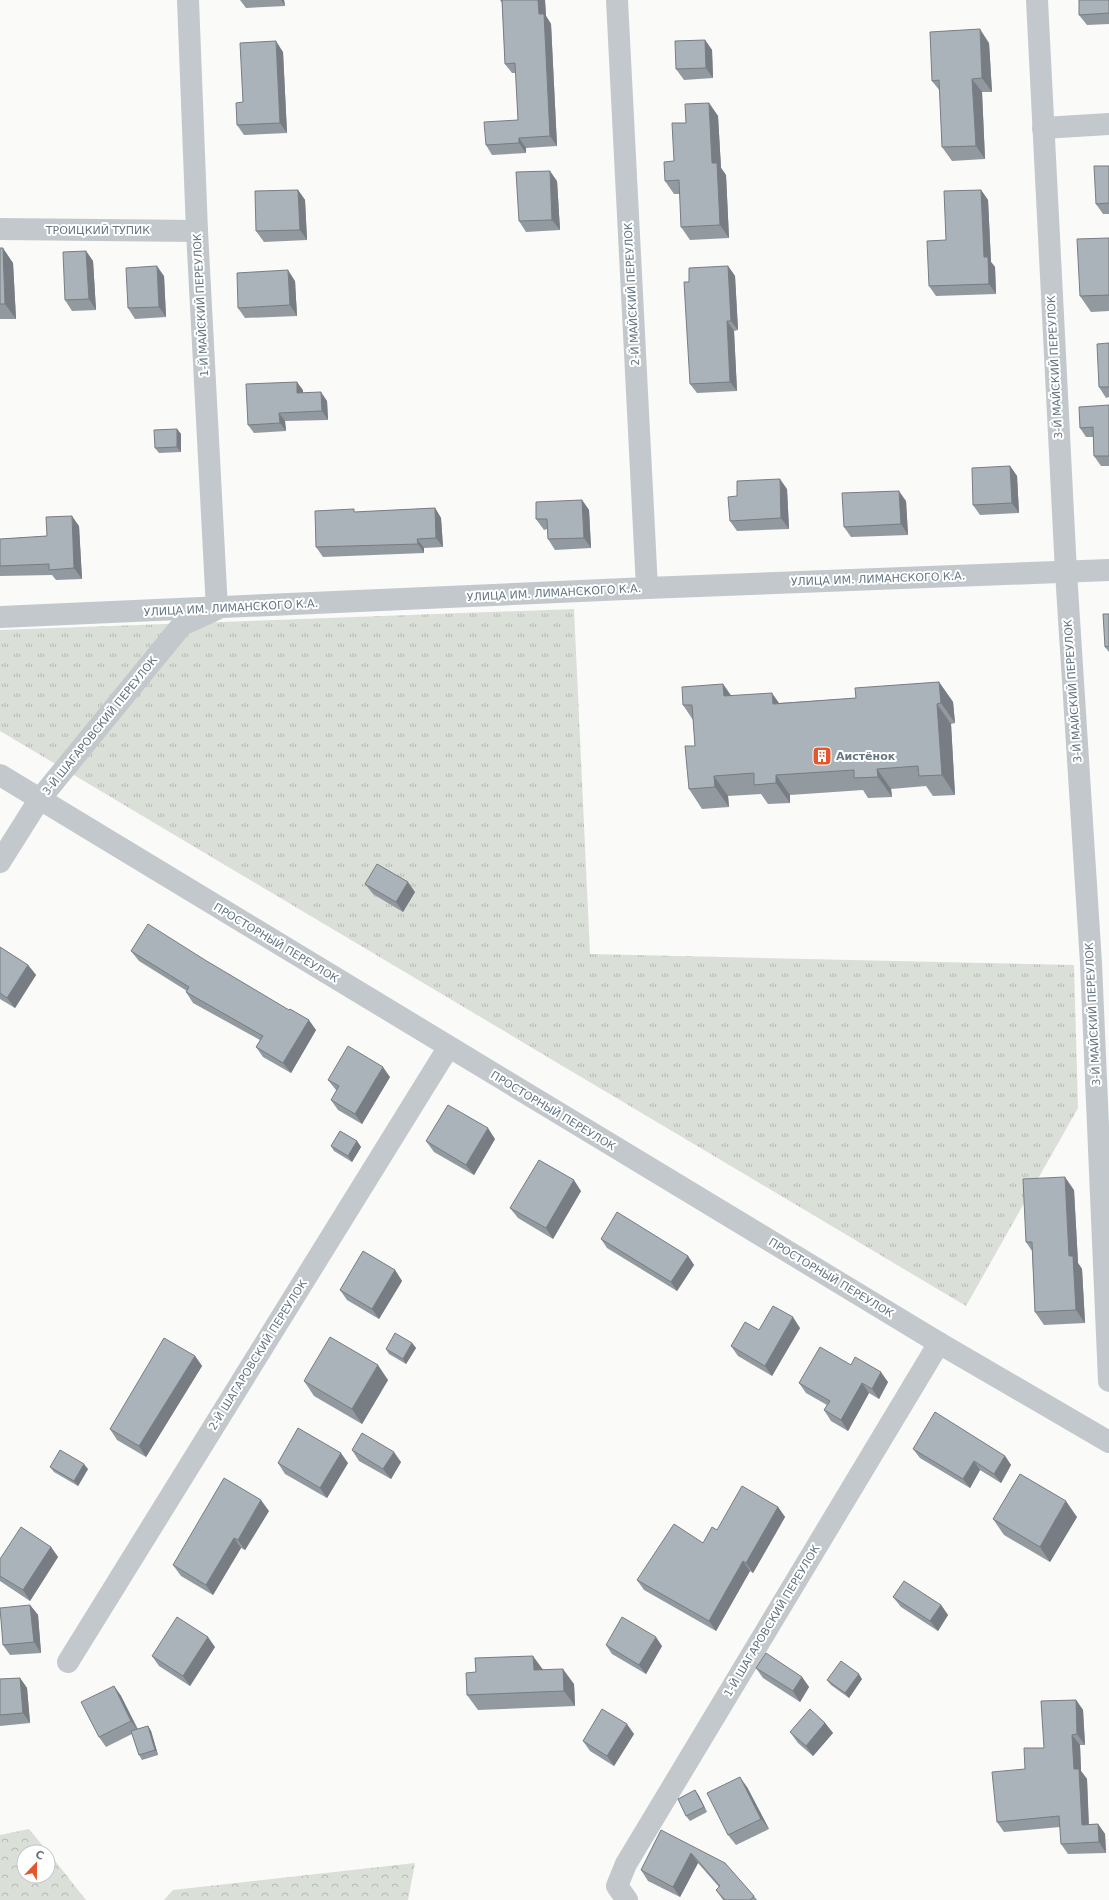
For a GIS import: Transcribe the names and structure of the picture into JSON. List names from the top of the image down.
{
  "streets": {
    "street": [
      "ТРОИЦКИЙ ТУПИК",
      "2-Й МАЙСКИЙ ПЕРЕУЛОК",
      "1-Й МАЙСКИЙ ПЕРЕУЛОК",
      "3-Й МАЙСКИЙ ПЕРЕУЛОК",
      "УЛИЦА ИМ. ЛИМАНСКОГО К.А.",
      "3-Й ШАГАРОВСКИЙ ПЕРЕУЛОК",
      "ПРОСТОРНЫЙ ПЕРЕУЛОК",
      "2-Й ШАГАРОВСКИЙ ПЕРЕУЛОК",
      "1-Й ШАГАРОВСКИЙ ПЕРЕУЛОК"
    ]
  },
  "crossings": [
    ["ТРОИЦКИЙ ТУПИК", "1-Й МАЙСКИЙ ПЕРЕУЛОК"],
    ["2-Й МАЙСКИЙ ПЕРЕУЛОК", "УЛИЦА ИМ. ЛИМАНСКОГО К.А."],
    ["1-Й МАЙСКИЙ ПЕРЕУЛОК", "УЛИЦА ИМ. ЛИМАНСКОГО К.А."],
    ["1-Й МАЙСКИЙ ПЕРЕУЛОК", "3-Й ШАГАРОВСКИЙ ПЕРЕУЛОК"],
    ["3-Й МАЙСКИЙ ПЕРЕУЛОК", "УЛИЦА ИМ. ЛИМАНСКОГО К.А."],
    ["УЛИЦА ИМ. ЛИМАНСКОГО К.А.", "3-Й ШАГАРОВСКИЙ ПЕРЕУЛОК"],
    ["3-Й ШАГАРОВСКИЙ ПЕРЕУЛОК", "ПРОСТОРНЫЙ ПЕРЕУЛОК"],
    ["ПРОСТОРНЫЙ ПЕРЕУЛОК", "2-Й ШАГАРОВСКИЙ ПЕРЕУЛОК"],
    ["ПРОСТОРНЫЙ ПЕРЕУЛОК", "1-Й ШАГАРОВСКИЙ ПЕРЕУЛОК"]
  ],
  "places": {
    "building": ["Аистёнок"]
  },
  "north": "top"
}
